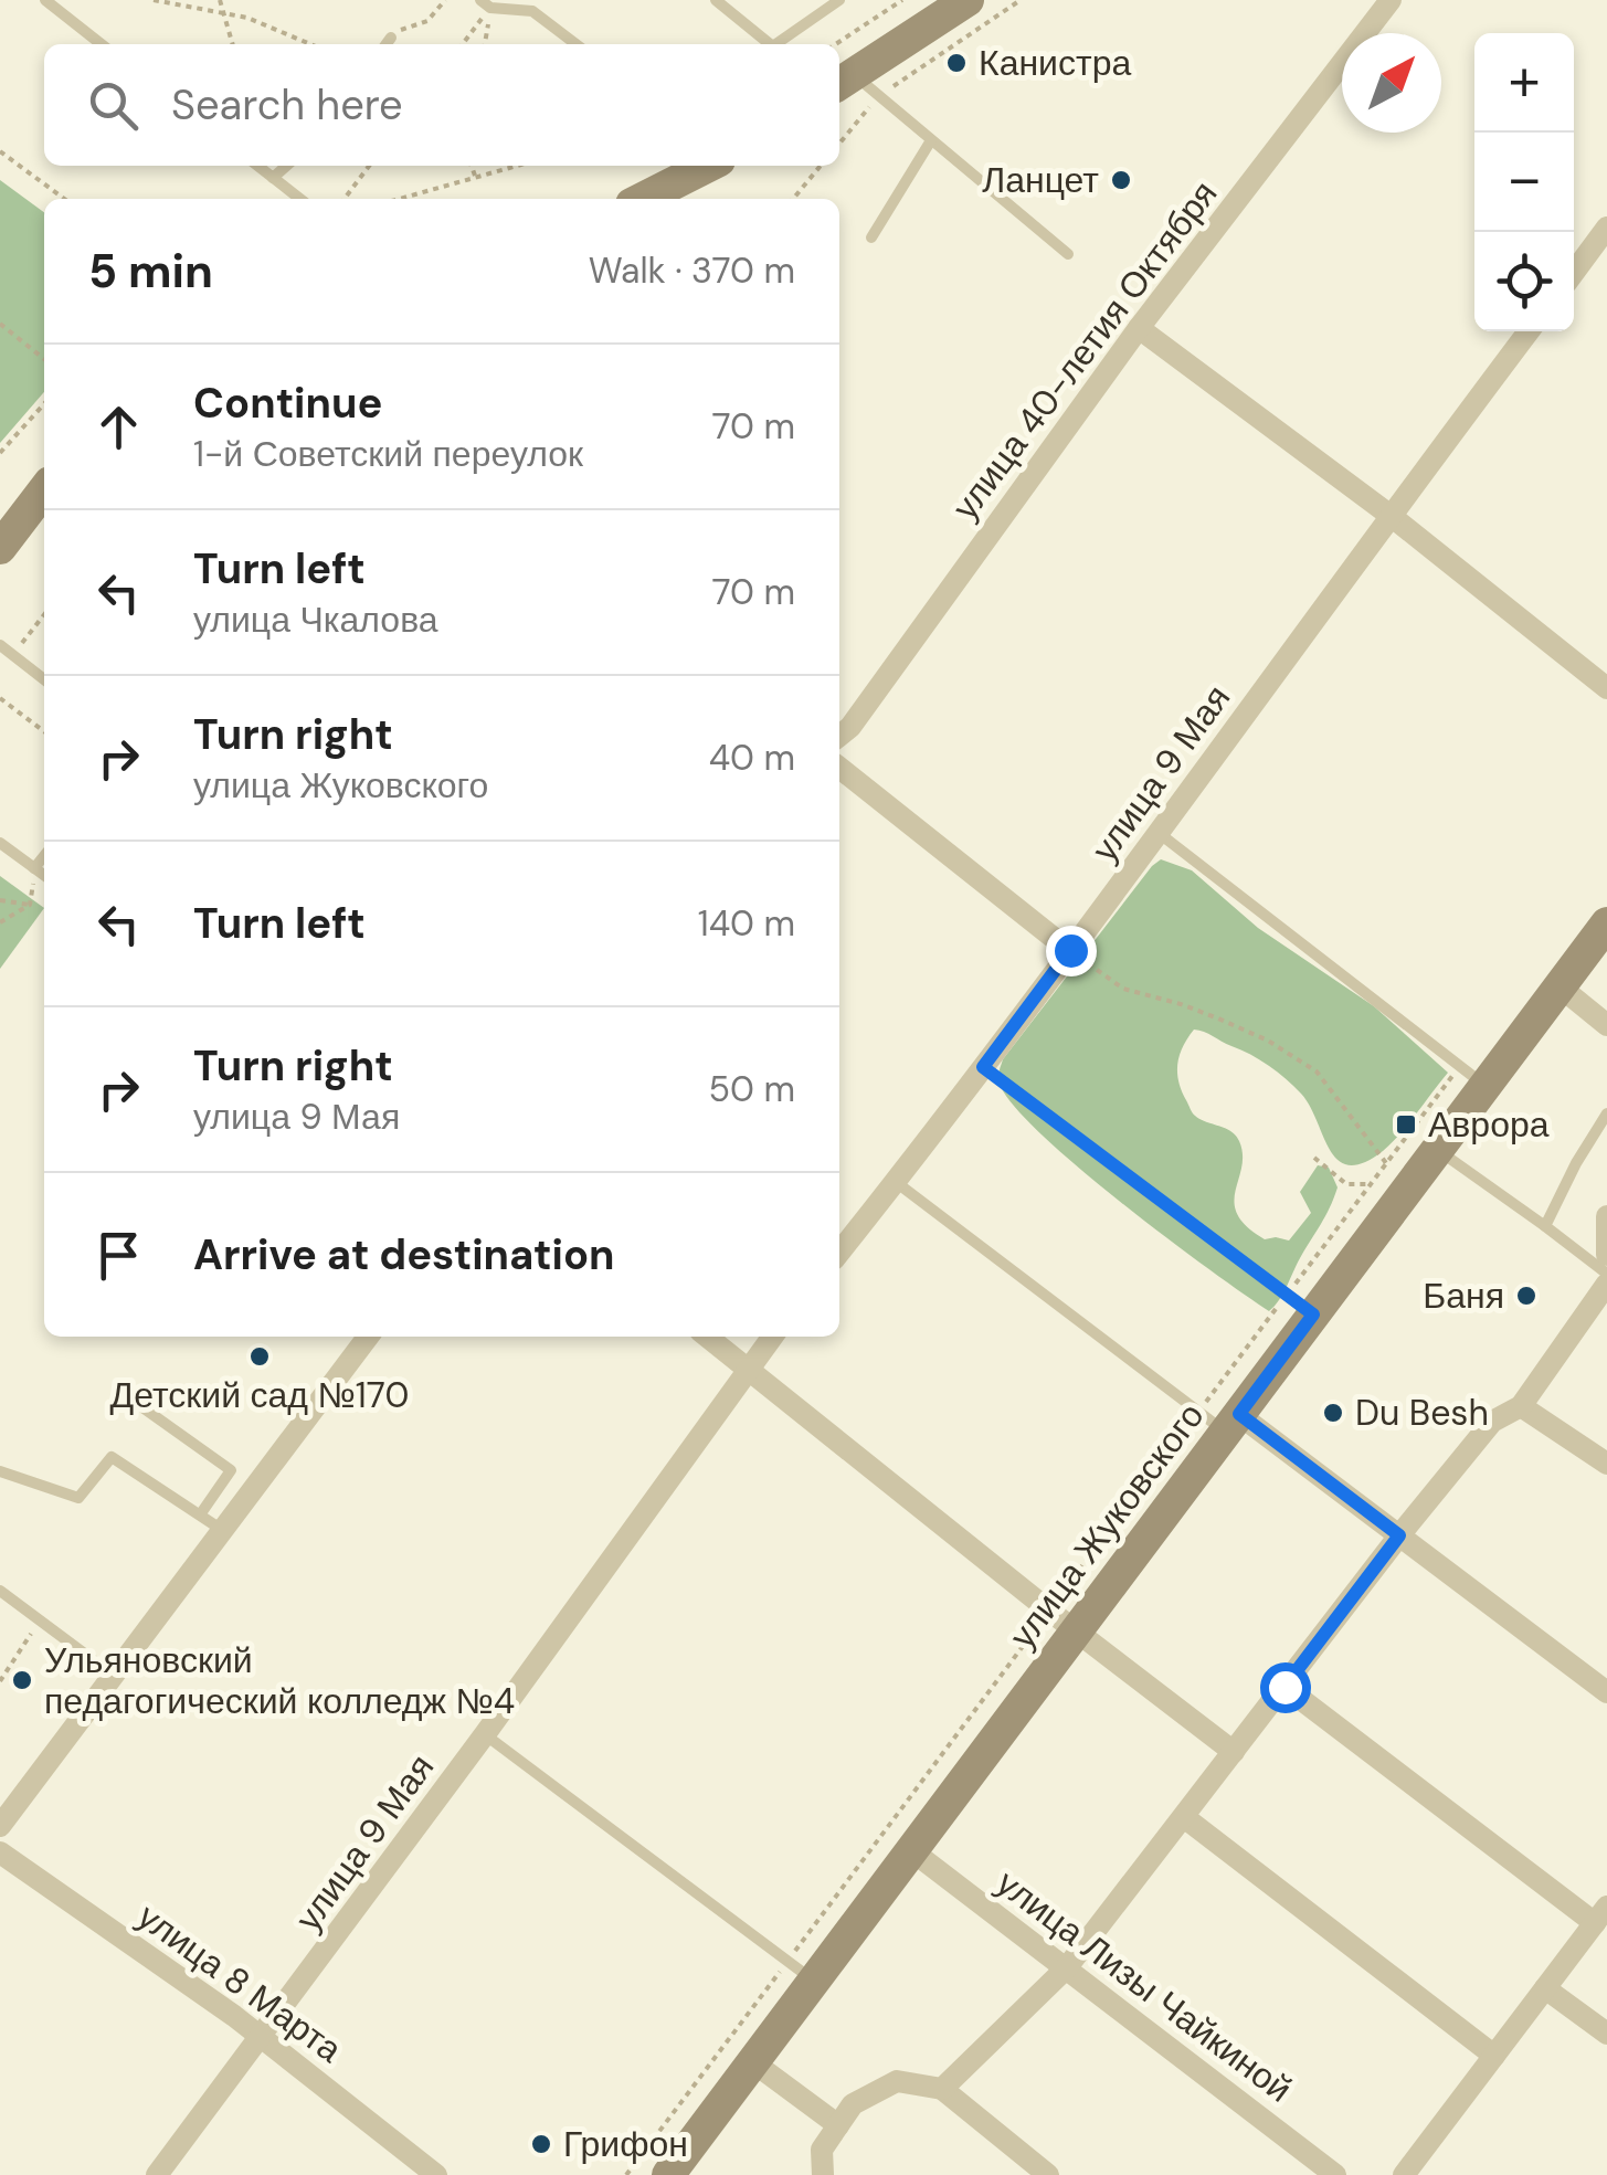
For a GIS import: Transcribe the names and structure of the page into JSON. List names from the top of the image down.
{
  "streets": {
    "street": [
      "улица 40-летия Октября",
      "улица 9 Мая",
      "улица Жуковского",
      "улица 8 Марта",
      "улица Лизы Чайкиной"
    ]
  },
  "crossings": [
    ["улица 9 Мая", "улица 8 Марта"],
    ["улица Жуковского", "улица Лизы Чайкиной"]
  ],
  "places": {
    "other": [
      "Канистра",
      "Ланцет",
      "Баня",
      "Детский сад №170",
      "Du Besh",
      "Ульяновский педагогический колледж №4",
      "Грифон"
    ],
    "transit": ["Аврора"]
  },
  "north": "top right",
  "page": {
    "map_buttons": ["+", "−"],
    "search": "Search here",
    "heading": ["5 min", "Walk · 370 m"],
    "list": [
      ["Continue", "1-й Советский переулок", "70 m"],
      ["Turn left", "улица Чкалова", "70 m"],
      ["Turn right", "улица Жуковского", "40 m"],
      ["Turn left", "140 m"],
      ["Turn right", "улица 9 Мая", "50 m"],
      "Arrive at destination"
    ]
  }
}
